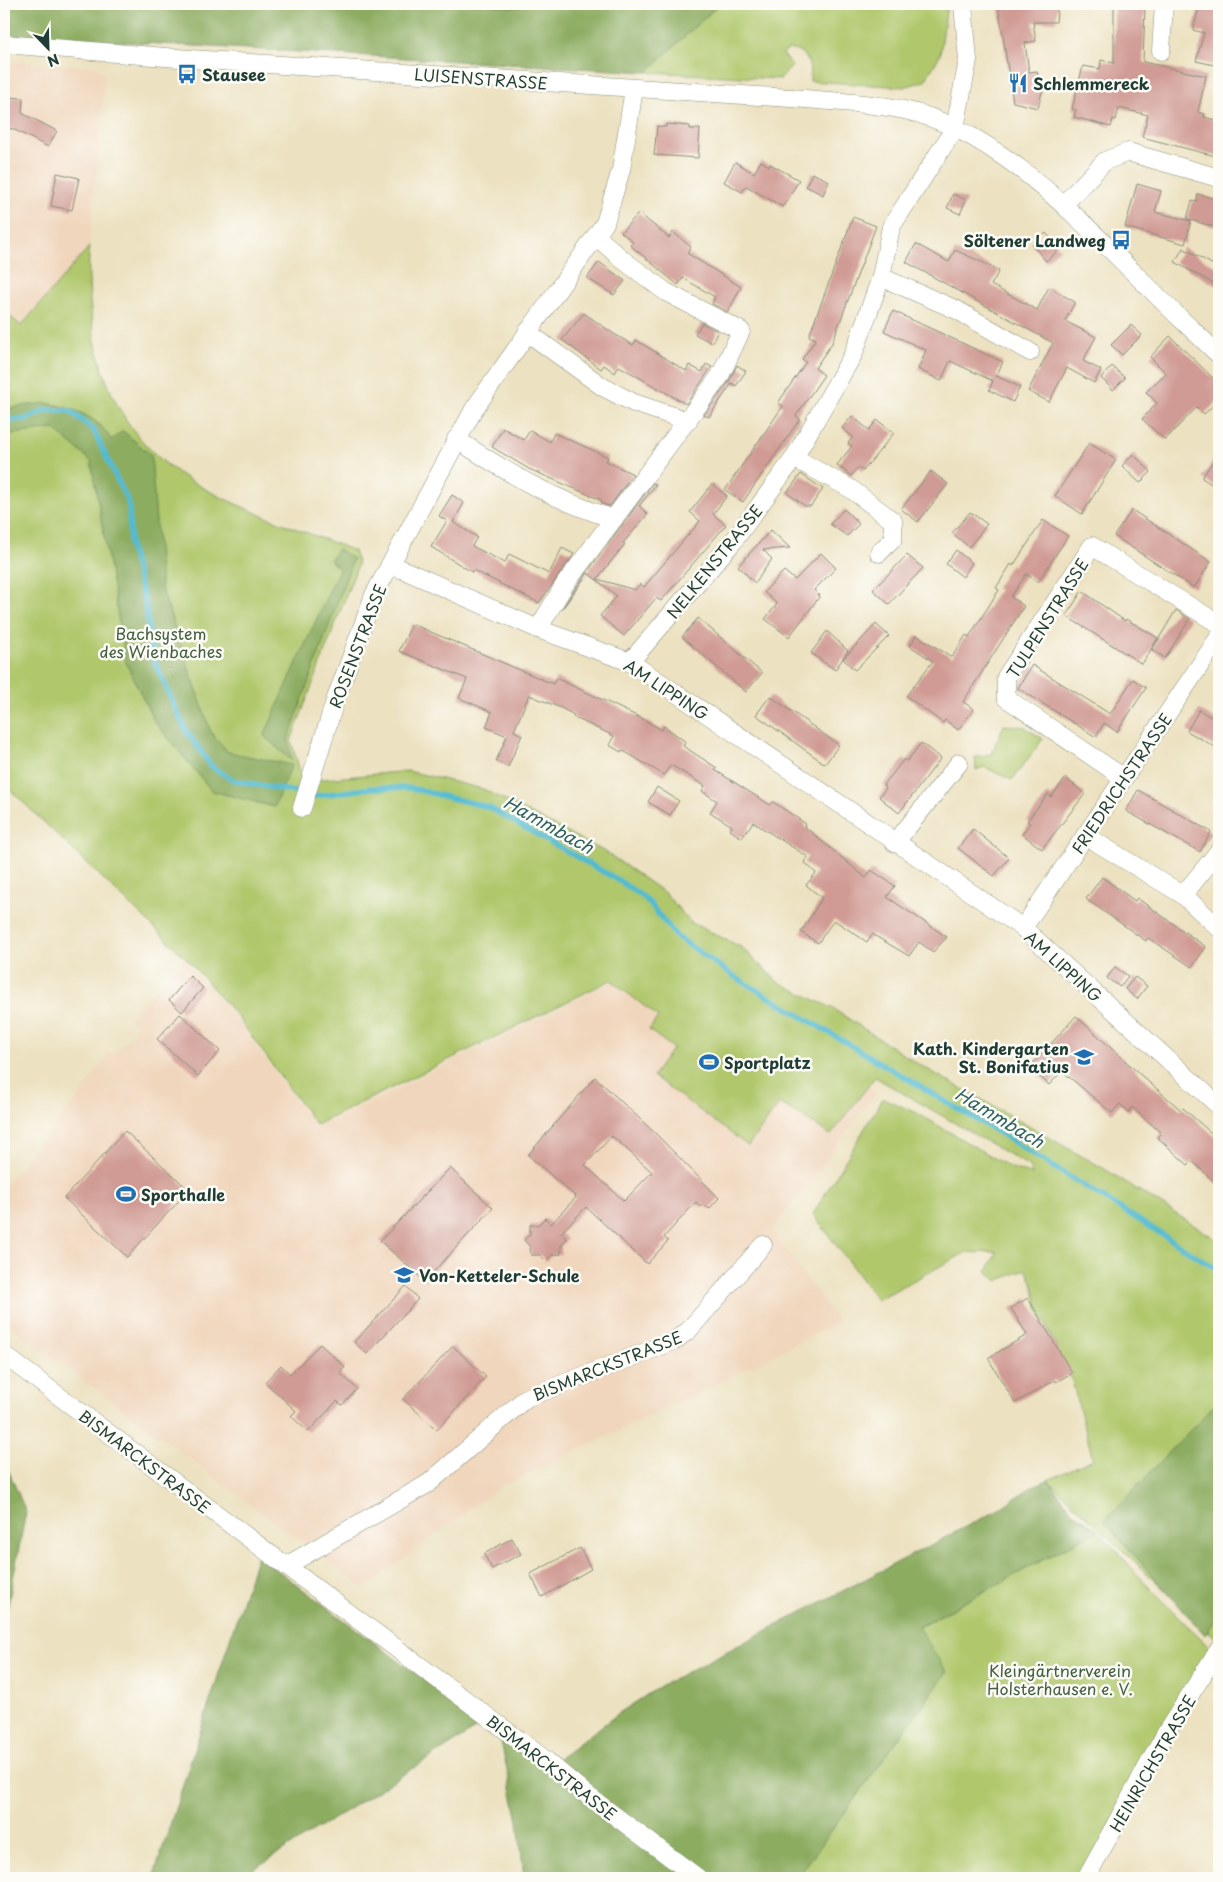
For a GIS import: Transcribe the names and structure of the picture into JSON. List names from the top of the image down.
{
  "streets": {
    "street": [
      "LUISENSTRASSE",
      "NELKENSTRASSE",
      "TULPENSTRASSE",
      "ROSENSTRASSE",
      "AM LIPPING",
      "FRIEDRICHSTRASSE",
      "BISMARCKSTRASSE",
      "HEINRICHSTRASSE"
    ]
  },
  "crossings": [
    ["LUISENSTRASSE", "NELKENSTRASSE"],
    ["LUISENSTRASSE", "ROSENSTRASSE"],
    ["NELKENSTRASSE", "AM LIPPING"],
    ["TULPENSTRASSE", "FRIEDRICHSTRASSE"],
    ["ROSENSTRASSE", "AM LIPPING"],
    ["AM LIPPING", "FRIEDRICHSTRASSE"]
  ],
  "water": ["Hammbach"],
  "parks": ["Bachsystem des Wienbaches", "Kleingärtnerverein Holsterhausen e. V."],
  "places": {
    "bus stop": ["Stausee", "Söltener Landweg"],
    "restaurant": ["Schlemmereck"],
    "school or university": ["Kath. Kindergarten St. Bonifatius", "Von-Ketteler-Schule"],
    "sports": ["Sportplatz", "Sporthalle"]
  },
  "north": "bottom right"
}
